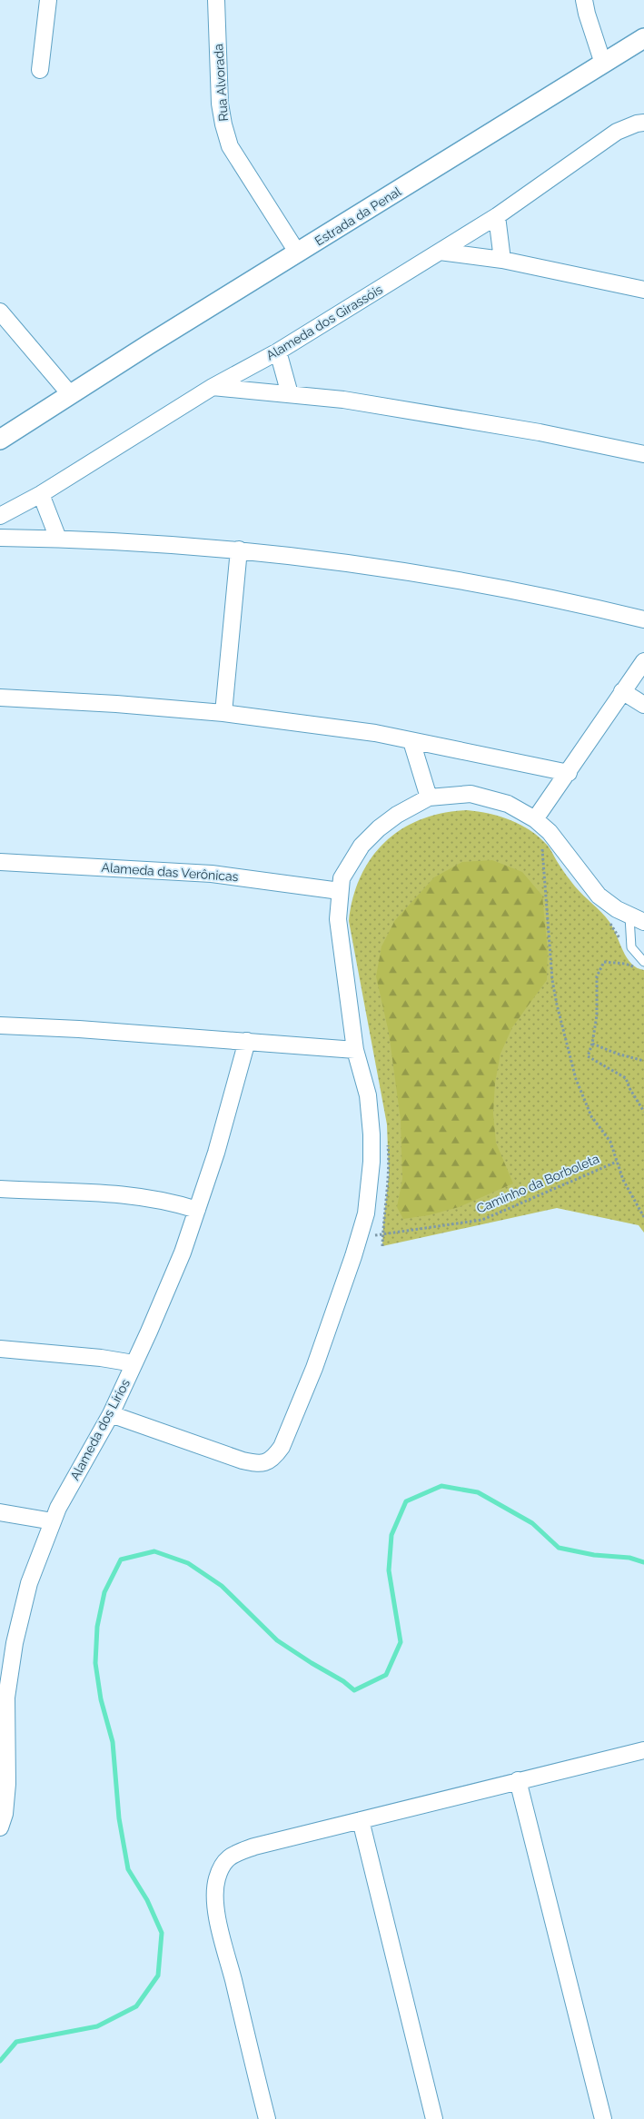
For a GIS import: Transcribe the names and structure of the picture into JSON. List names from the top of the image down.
{
  "streets": {
    "street": [
      "Rua Alvorada",
      "Estrada da Penal",
      "Alameda dos Girassóis",
      "Alameda das Verônicas",
      "Alameda dos Lírios"
    ],
    "path": ["Caminho da Borboleta"]
  },
  "crossings": [
    ["Rua Alvorada", "Estrada da Penal"]
  ]
}
